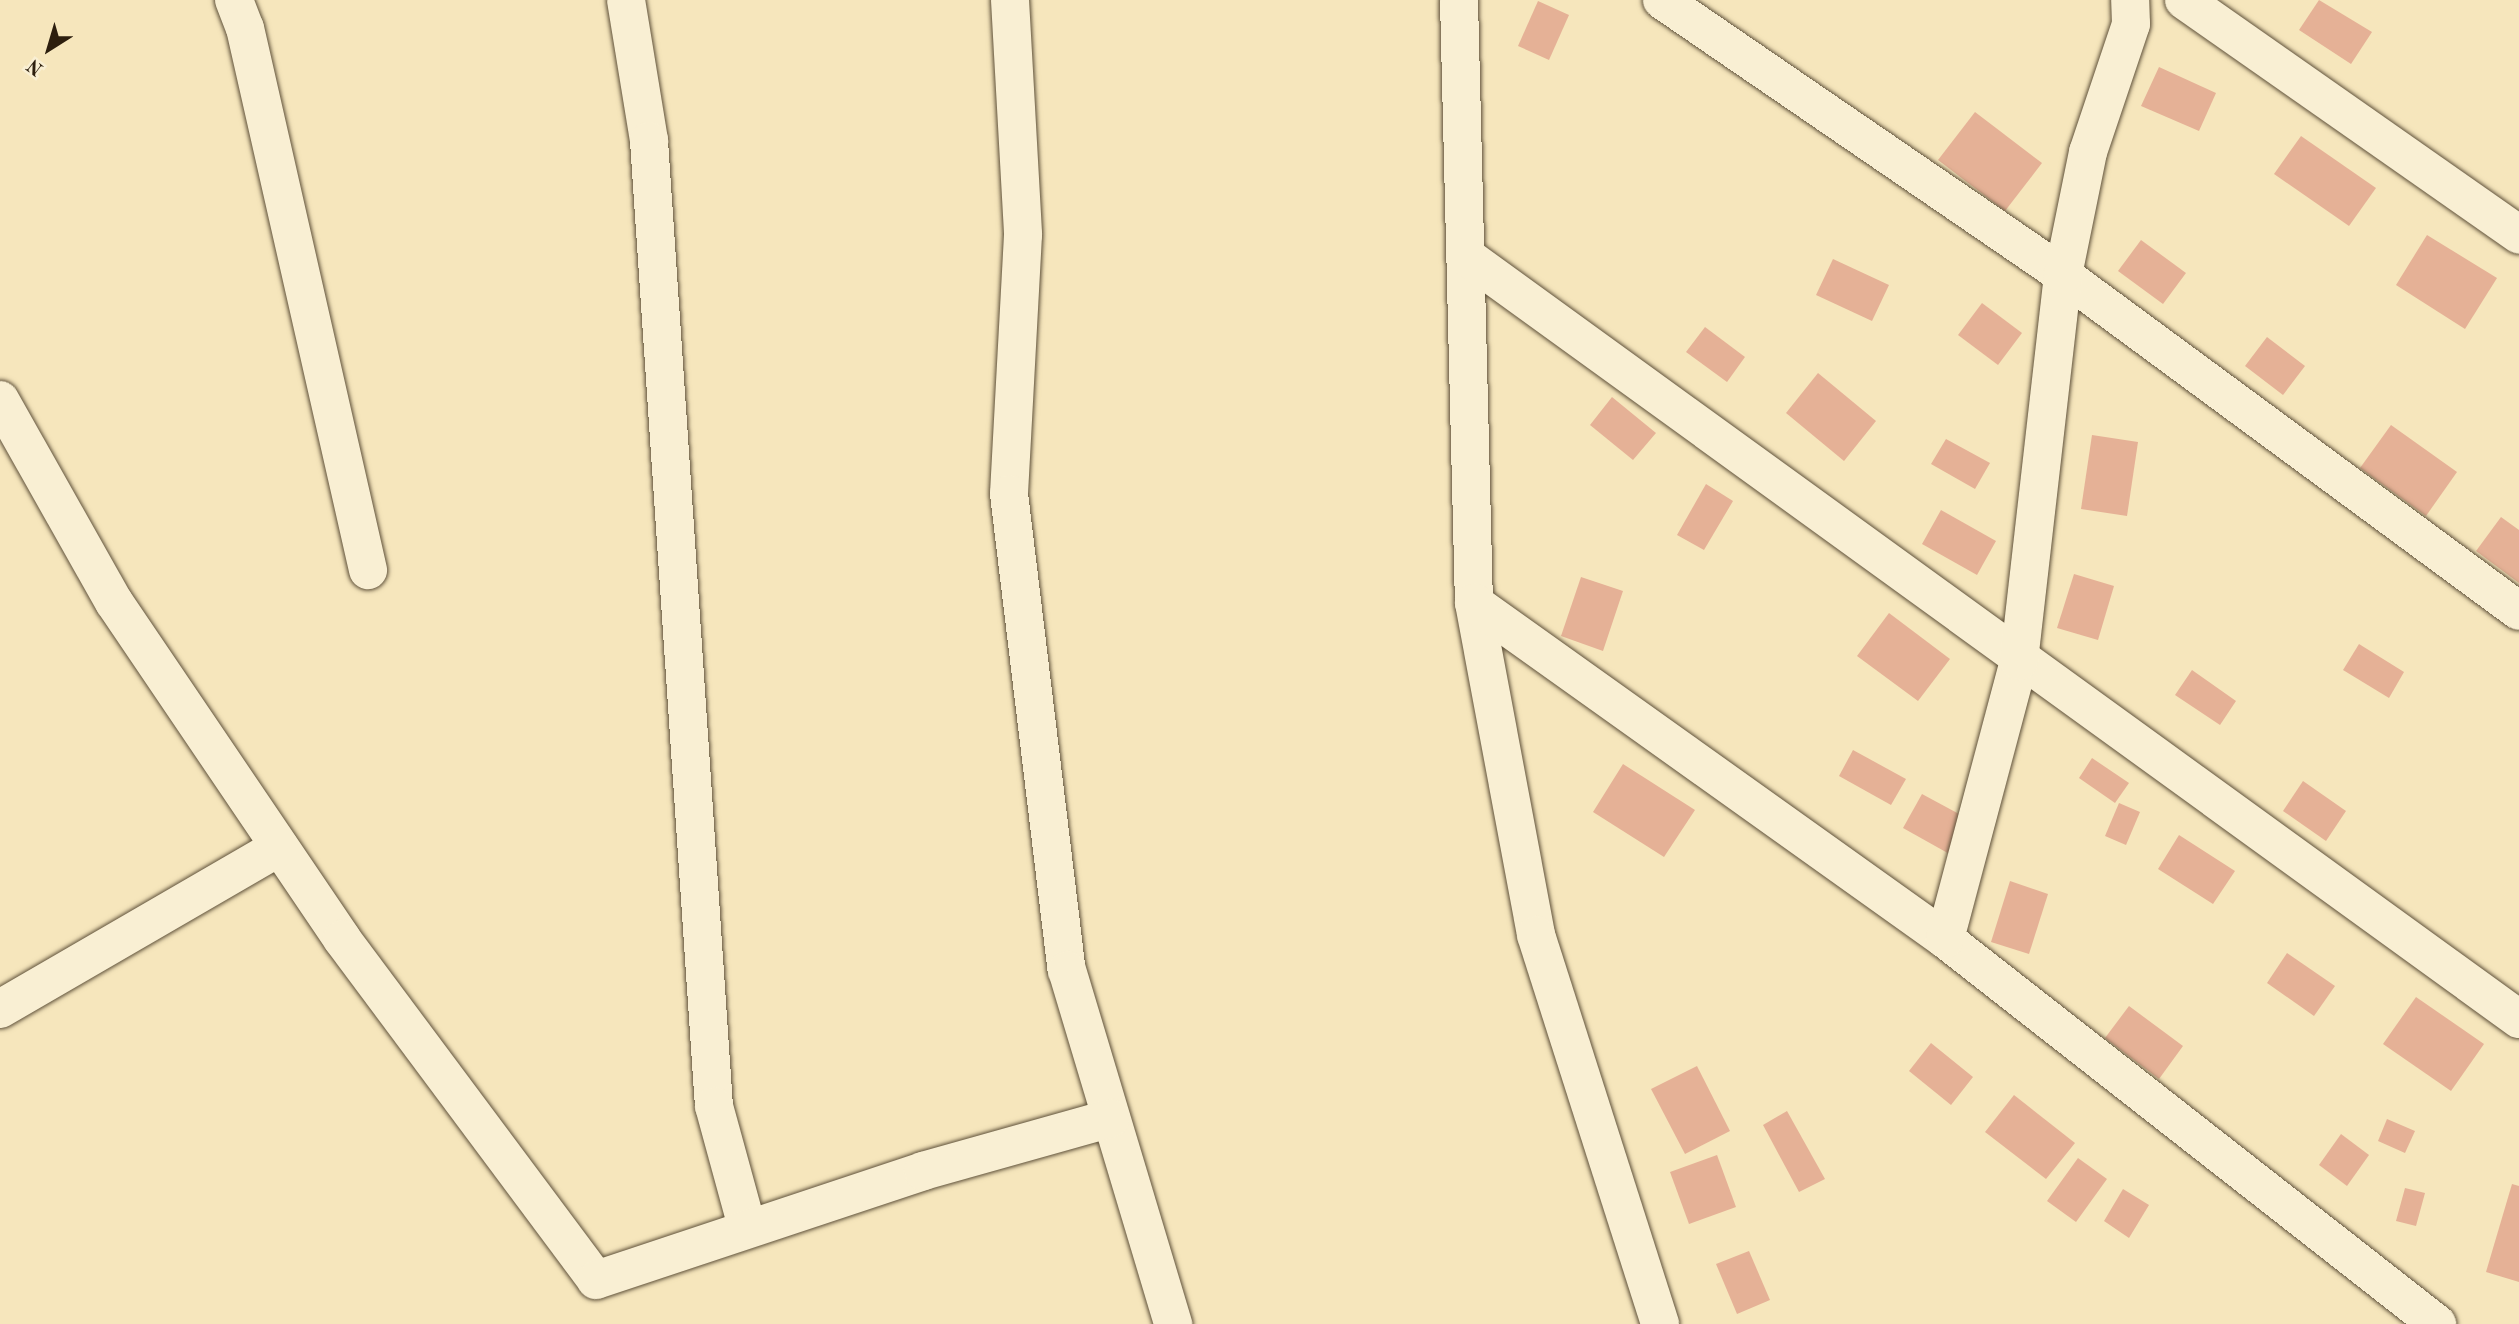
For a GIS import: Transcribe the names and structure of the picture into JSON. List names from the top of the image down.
{
  "north": "bottom left"
}
